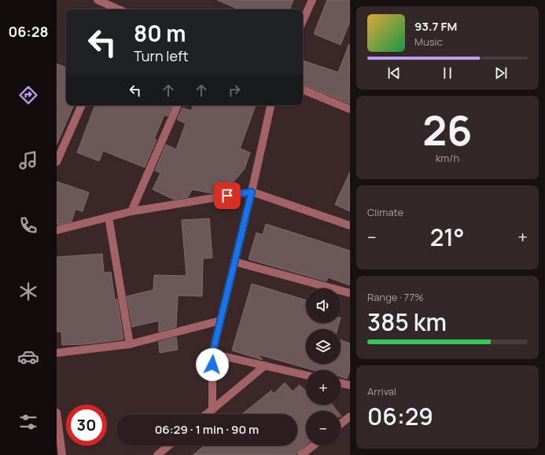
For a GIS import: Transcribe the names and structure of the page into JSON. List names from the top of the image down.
{
  "page": {
    "tabs": "06:28",
    "turn": ["80 m", "Turn left"],
    "song": ["93.7 FM", "Music"],
    "tile": [
      ["26", "km/h"],
      "Climate",
      ["Range · 77%", "385 km"],
      ["Arrival", "06:29"]
    ],
    "heat": ["−", "21°", "+"],
    "map_buttons": ["+", "−"],
    "limit": "30",
    "trip": "06:29 · 1 min · 90 m"
  }
}
